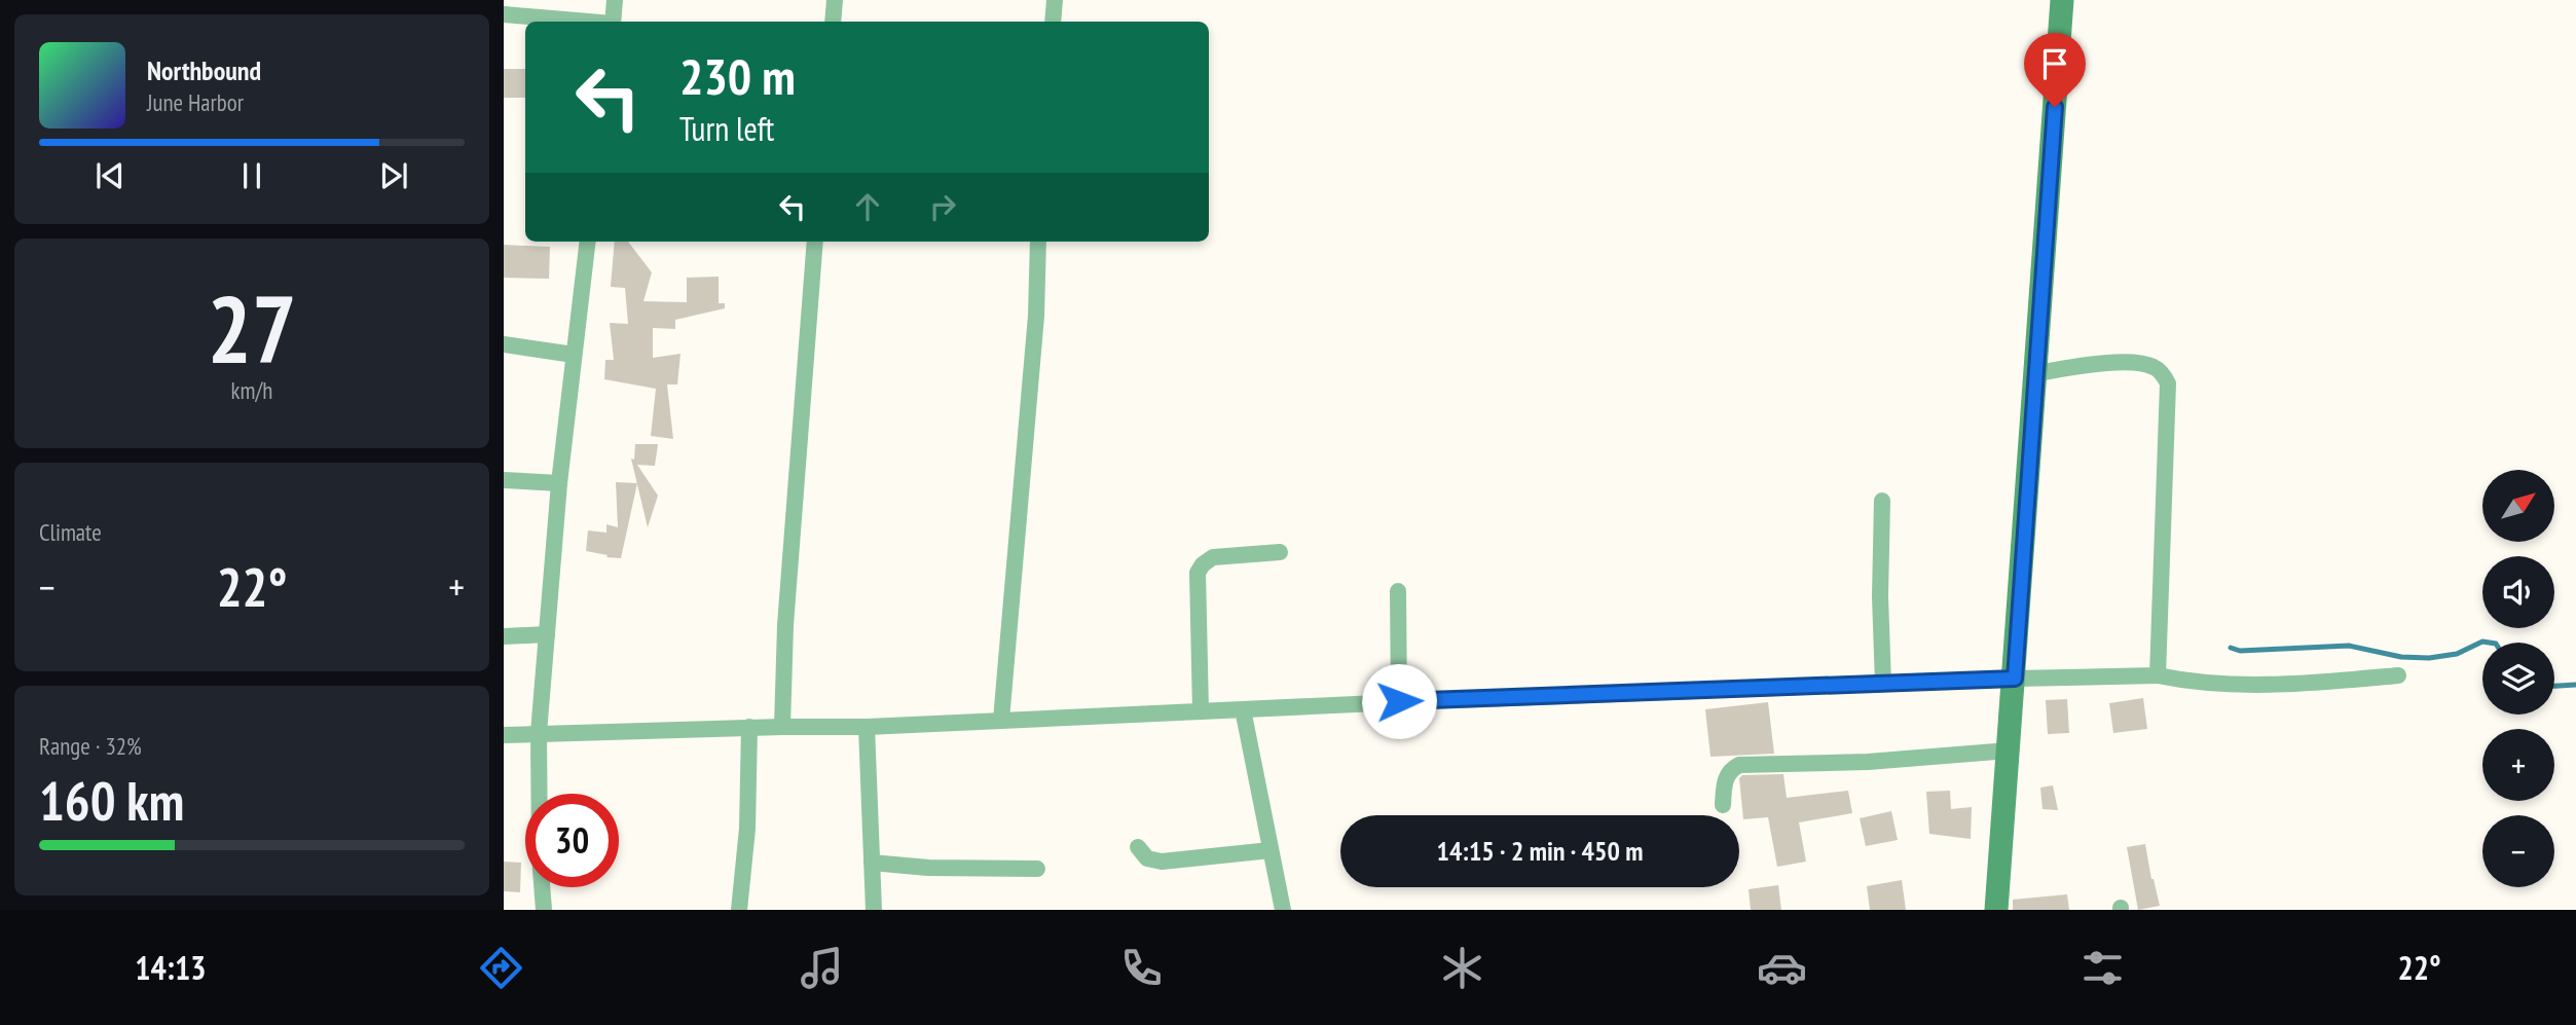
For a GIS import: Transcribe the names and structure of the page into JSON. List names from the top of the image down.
{
  "north": "top right",
  "page": {
    "turn": ["230 m", "Turn left"],
    "song": ["Northbound", "June Harbor"],
    "tile": [
      ["27", "km/h"],
      "Climate",
      ["Range · 32%", "160 km"]
    ],
    "map_buttons": ["+", "−"],
    "heat": ["−", "22°", "+"],
    "limit": "30",
    "trip": "14:15 · 2 min · 450 m",
    "tabs": ["14:13", "22°"]
  }
}
